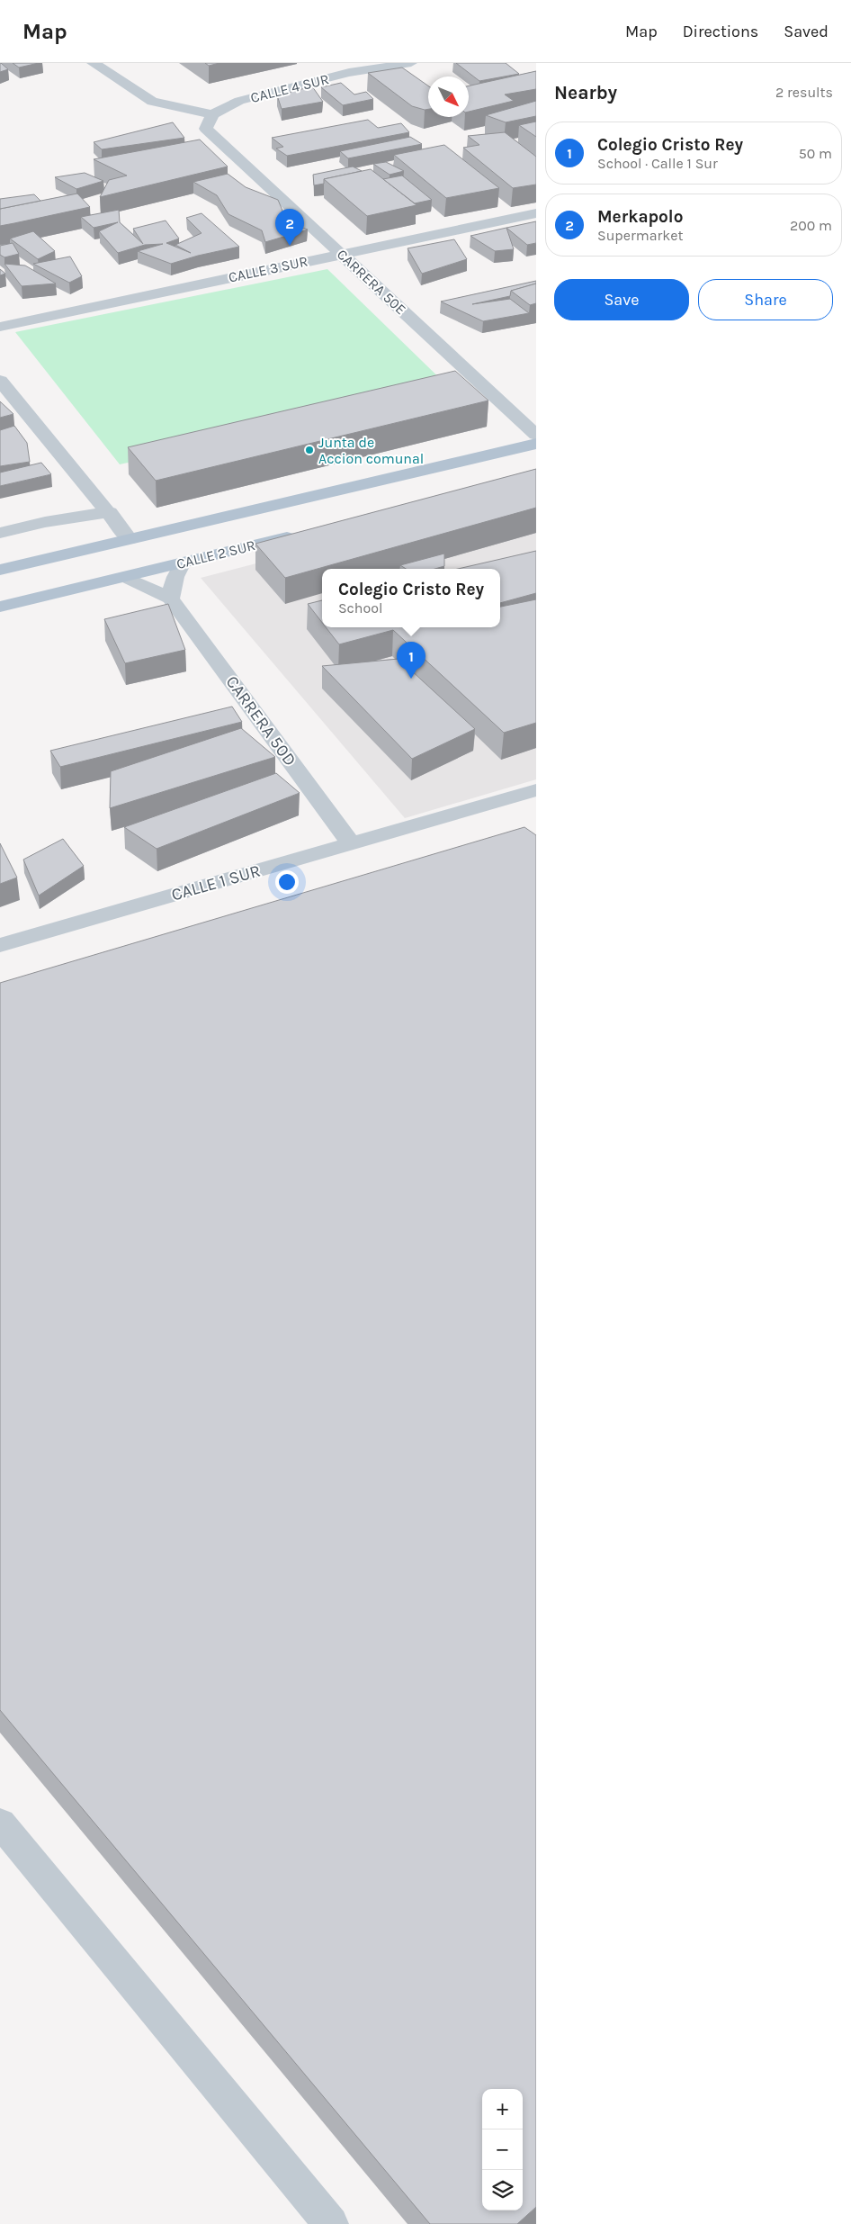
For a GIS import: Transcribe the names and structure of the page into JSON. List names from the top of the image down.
{
  "streets": {
    "main road": ["CALLE 2 SUR"],
    "street": [
      "CALLE 4 SUR",
      "CALLE 3 SUR",
      "CARRERA 50E",
      "CARRERA 50D",
      "CALLE 1 SUR"
    ]
  },
  "crossings": [
    ["CALLE 4 SUR", "CARRERA 50E"],
    ["CALLE 3 SUR", "CARRERA 50E"],
    ["CALLE 2 SUR", "CARRERA 50D"],
    ["CARRERA 50D", "CALLE 1 SUR"]
  ],
  "places": ["Junta de Accion comunal"],
  "north": "bottom right",
  "page": {
    "header": "Map",
    "nav": ["Map", "Directions", "Saved"],
    "heading": ["Nearby", "2 results"],
    "list": [
      {
        "mark": "1",
        "name": "Colegio Cristo Rey",
        "note": "School · Calle 1 Sur",
        "value": "50 m"
      },
      {
        "mark": "2",
        "name": "Merkapolo",
        "note": "Supermarket",
        "value": "200 m"
      }
    ],
    "pins": ["2", "1"],
    "buttons": ["Save", "Share"],
    "popup": ["Colegio Cristo Rey", "School"],
    "map_buttons": ["+", "−"]
  }
}
